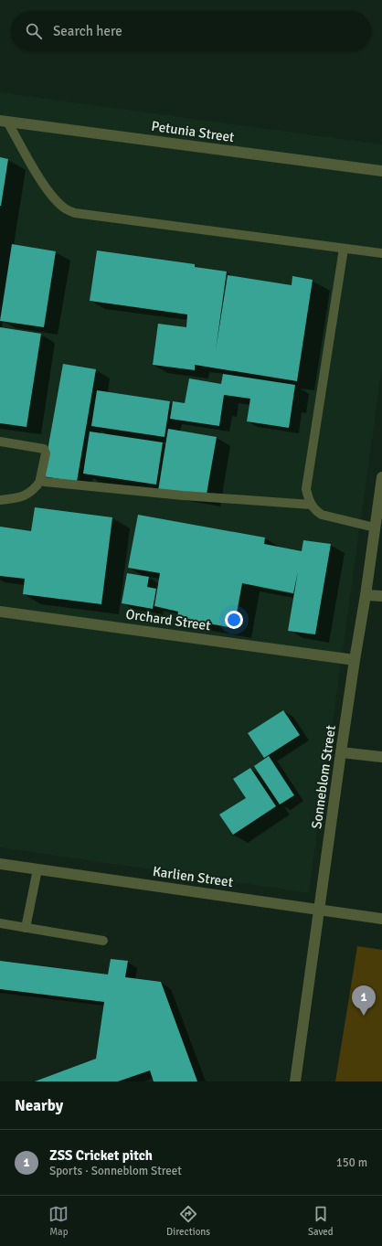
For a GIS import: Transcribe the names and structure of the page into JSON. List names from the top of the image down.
{
  "streets": {
    "street": [
      "Petunia Street",
      "Orchard Street",
      "Sonneblom Street",
      "Karlien Street"
    ]
  },
  "crossings": [
    ["Orchard Street", "Sonneblom Street"],
    ["Sonneblom Street", "Karlien Street"]
  ],
  "page": {
    "search": "Search here",
    "pins": "1",
    "heading": "Nearby",
    "list": [
      {
        "mark": "1",
        "name": "ZSS Cricket pitch",
        "note": "Sports · Sonneblom Street",
        "value": "150 m"
      }
    ],
    "nav": ["Map", "Directions", "Saved"]
  }
}
